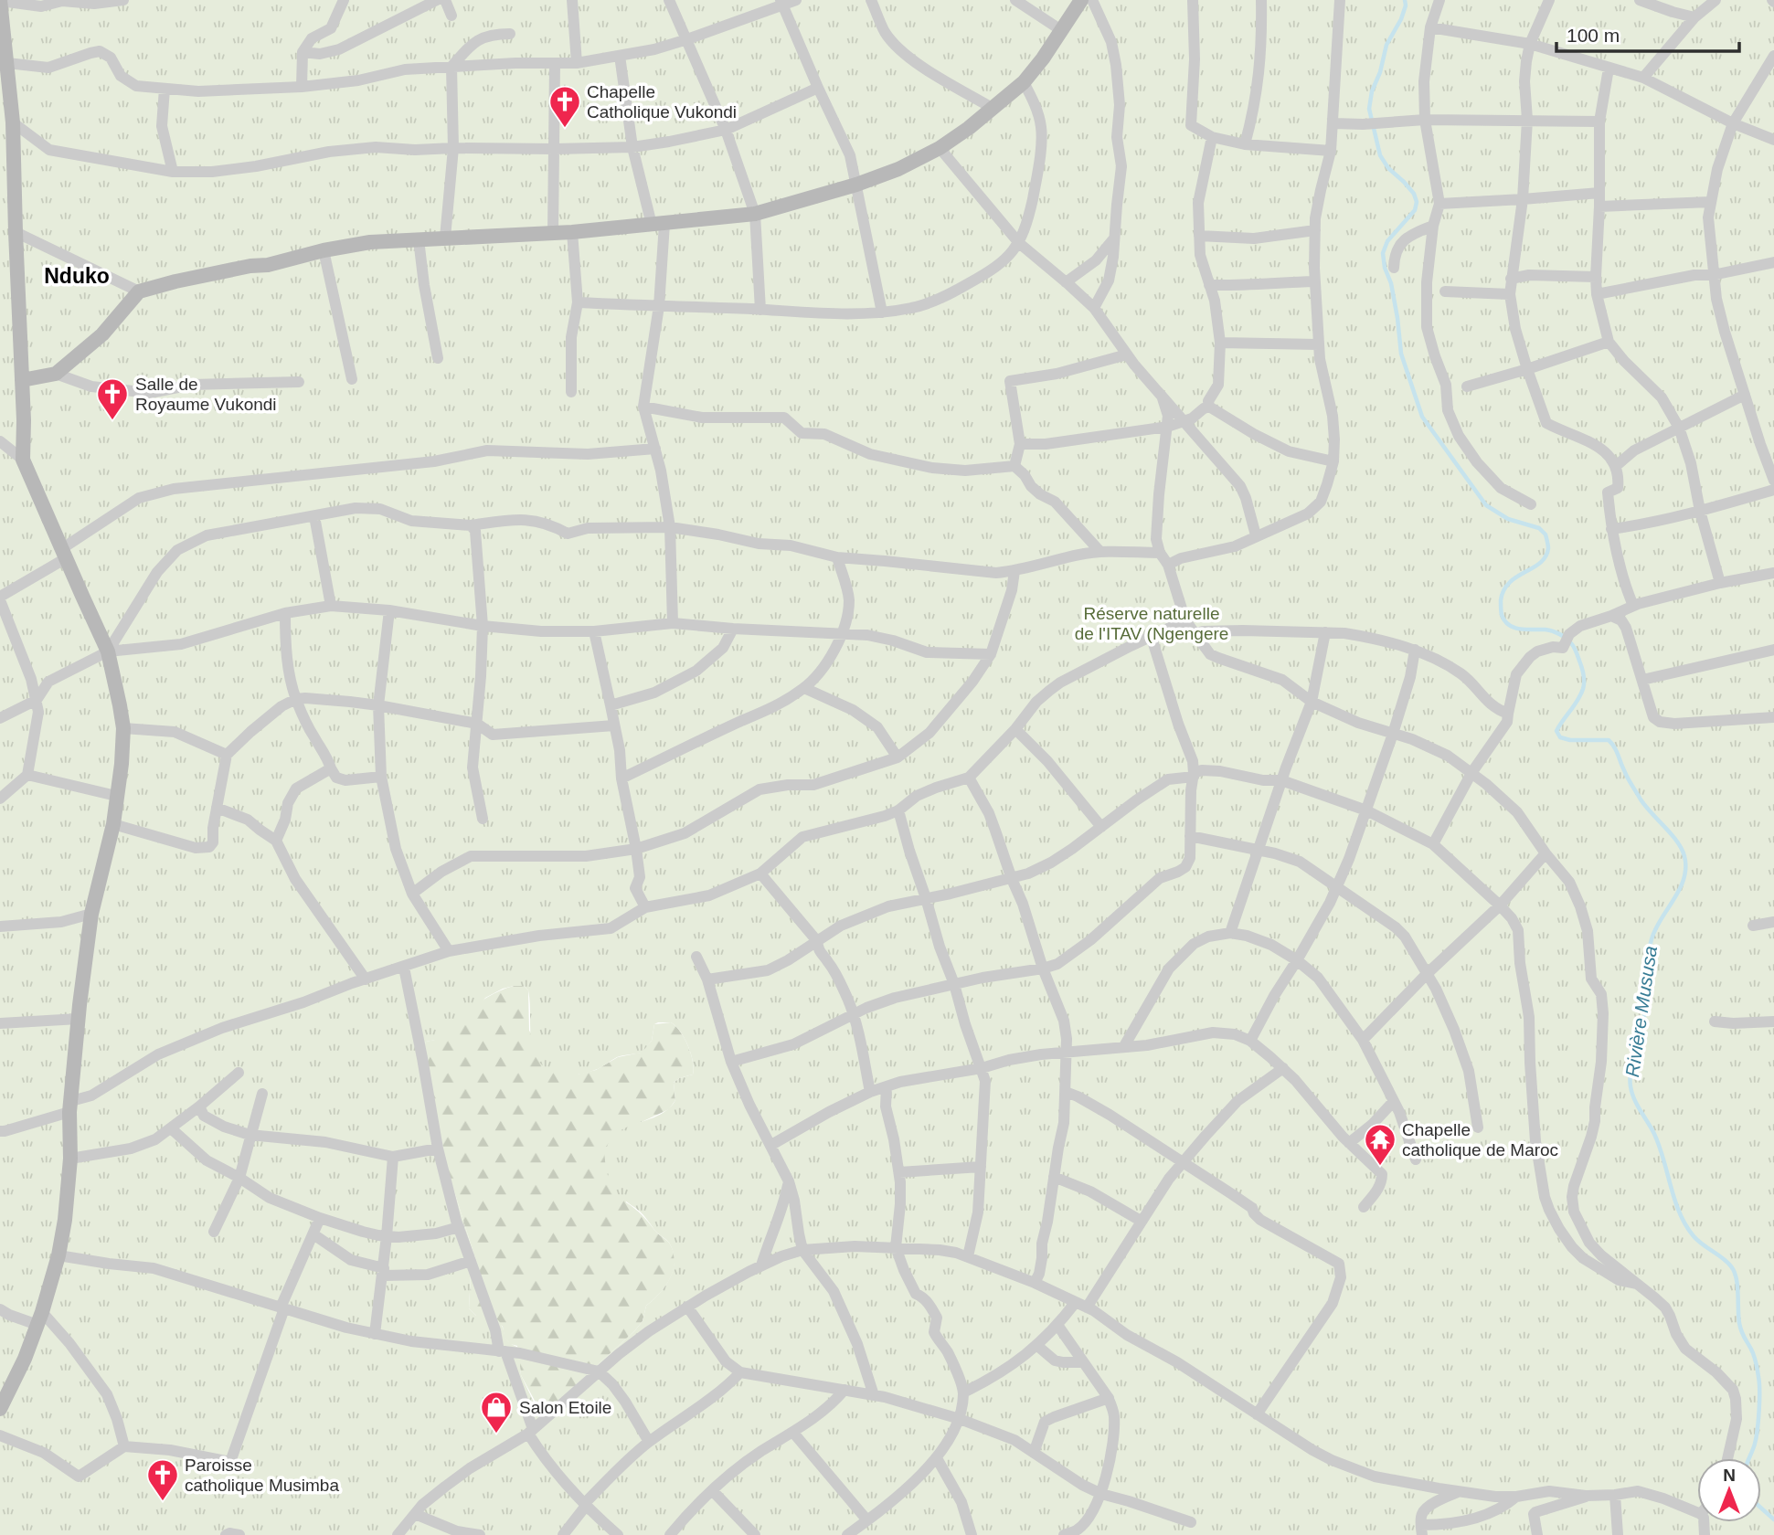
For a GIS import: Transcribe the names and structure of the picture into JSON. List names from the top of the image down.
{
  "districts": ["Nduko"],
  "water": ["Rivière Mususa"],
  "parks": ["Réserve naturelle de l'ITAV (Ngengere"],
  "places": {
    "church": ["Chapelle Catholique Vukondi", "Salle de Royaume Vukondi", "Paroisse catholique Musimba"],
    "temple": ["Chapelle catholique de Maroc"],
    "shop": ["Salon Etoile"]
  },
  "scale_bar": "100 m",
  "north": "top"
}
